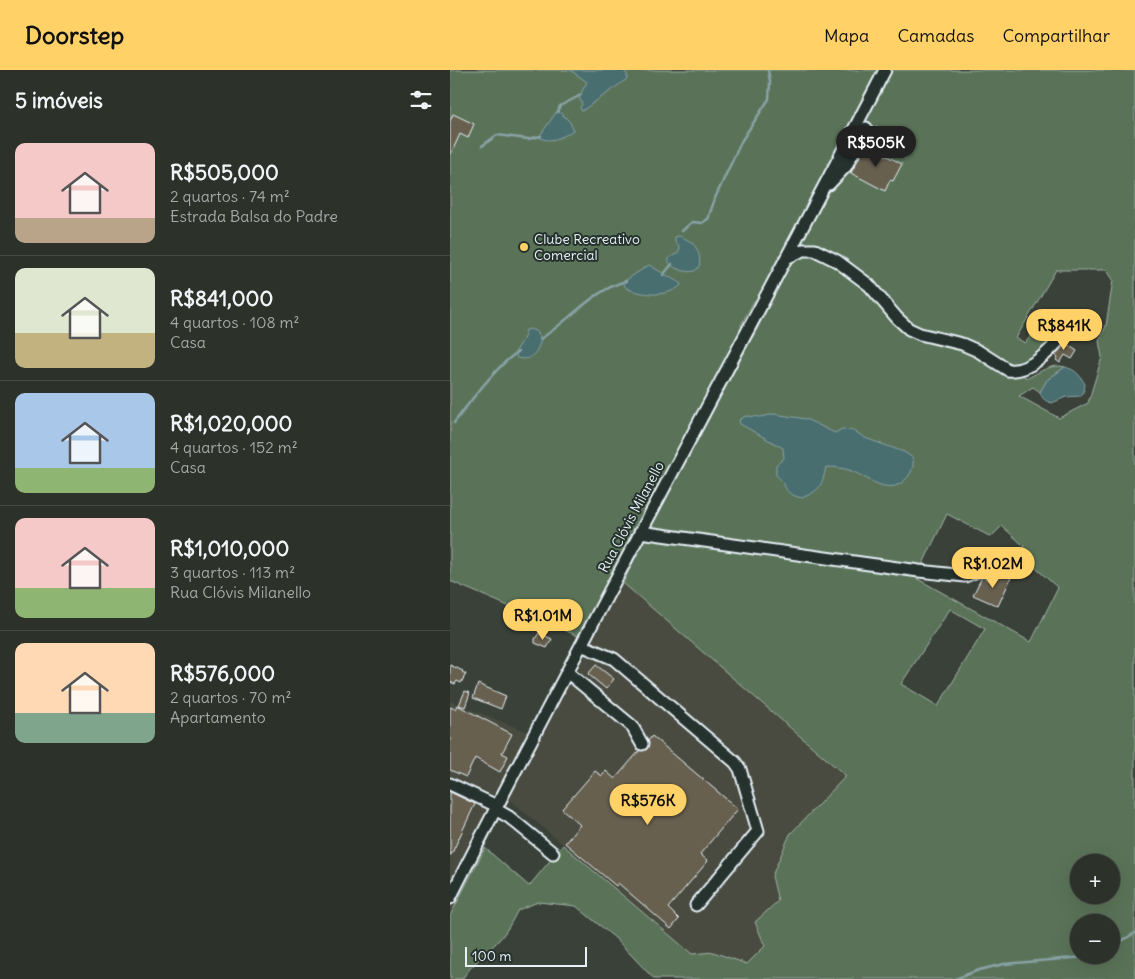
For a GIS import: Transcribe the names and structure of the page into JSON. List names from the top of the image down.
{
  "streets": {
    "street": ["Rua Clóvis Milanello"]
  },
  "places": ["Clube Recreativo Comercial"],
  "scale_bar": "100 m",
  "page": {
    "header": "Doorstep",
    "nav": ["Mapa", "Camadas", "Compartilhar"],
    "heading": "5 imóveis",
    "price": [
      "R$505K",
      "R$841K",
      "R$1.02M",
      "R$1.01M",
      "R$576K"
    ],
    "list": [
      {
        "name": "R$505,000",
        "note": "2 quartos · 74 m² · Estrada Balsa do Padre"
      },
      {
        "name": "R$841,000",
        "note": "4 quartos · 108 m² · Casa"
      },
      {
        "name": "R$1,020,000",
        "note": "4 quartos · 152 m² · Casa"
      },
      {
        "name": "R$1,010,000",
        "note": "3 quartos · 113 m² · Rua Clóvis Milanello"
      },
      {
        "name": "R$576,000",
        "note": "2 quartos · 70 m² · Apartamento"
      }
    ],
    "map_buttons": ["+", "−"],
    "scale": "100 m"
  }
}
